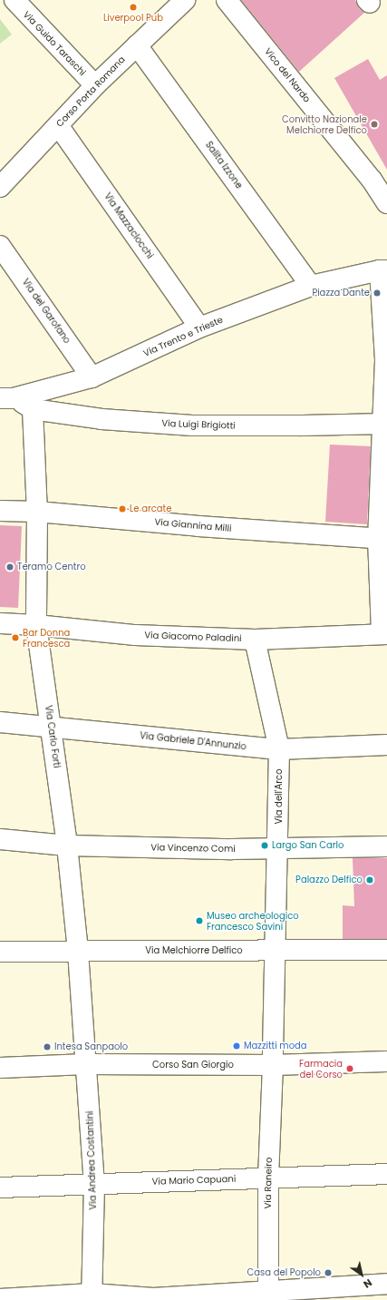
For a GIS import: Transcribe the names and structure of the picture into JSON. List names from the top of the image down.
{
  "streets": {
    "street": [
      "Via Guido Taraschi",
      "Vico del Nardo",
      "Corso Porta Romana",
      "Salita Izzone",
      "Via Mazzaclocchi",
      "Via del Garofano",
      "Via Trento e Trieste",
      "Via Luigi Brigiotti",
      "Via Giannina Milli",
      "Via Giacomo Paladini",
      "Via Carlo Forti",
      "Via Gabriele D'Annunzio",
      "Via dell'Arco",
      "Via Vincenzo Comi",
      "Via Melchiorre Delfico",
      "Corso San Giorgio",
      "Via Andrea Costantini",
      "Via Mario Capuani",
      "Via Raneiro"
    ]
  },
  "crossings": [
    ["Via Guido Taraschi", "Corso Porta Romana"],
    ["Corso Porta Romana", "Salita Izzone"],
    ["Corso Porta Romana", "Via Mazzaclocchi"],
    ["Salita Izzone", "Via Trento e Trieste"],
    ["Via Mazzaclocchi", "Via Trento e Trieste"],
    ["Via del Garofano", "Via Trento e Trieste"],
    ["Via Trento e Trieste", "Via Luigi Brigiotti"],
    ["Via Luigi Brigiotti", "Via Carlo Forti"],
    ["Via Giannina Milli", "Via Carlo Forti"],
    ["Via Giacomo Paladini", "Via Carlo Forti"],
    ["Via Giacomo Paladini", "Via dell'Arco"],
    ["Via Carlo Forti", "Via Gabriele D'Annunzio"],
    ["Via Carlo Forti", "Via Vincenzo Comi"],
    ["Via Carlo Forti", "Via Melchiorre Delfico"],
    ["Via Carlo Forti", "Corso San Giorgio"],
    ["Via Carlo Forti", "Via Andrea Costantini"],
    ["Via Gabriele D'Annunzio", "Via dell'Arco"],
    ["Via dell'Arco", "Via Vincenzo Comi"],
    ["Via dell'Arco", "Via Melchiorre Delfico"],
    ["Via dell'Arco", "Corso San Giorgio"],
    ["Via dell'Arco", "Via Raneiro"],
    ["Corso San Giorgio", "Via Andrea Costantini"],
    ["Corso San Giorgio", "Via Raneiro"],
    ["Via Andrea Costantini", "Via Mario Capuani"],
    ["Via Mario Capuani", "Via Raneiro"]
  ],
  "places": [
    "Liverpool Pub",
    "Convitto Nazionale Melchiorre Delfico",
    "Piazza Dante",
    "Le arcate",
    "Teramo Centro",
    "Bar Donna Francesca",
    "Largo San Carlo",
    "Palazzo Delfico",
    "Museo archeologico Francesco Savini",
    "Mazzitti moda",
    "Intesa Sanpaolo",
    "Farmacia del Corso",
    "Casa del Popolo"
  ],
  "north": "bottom right"
}
